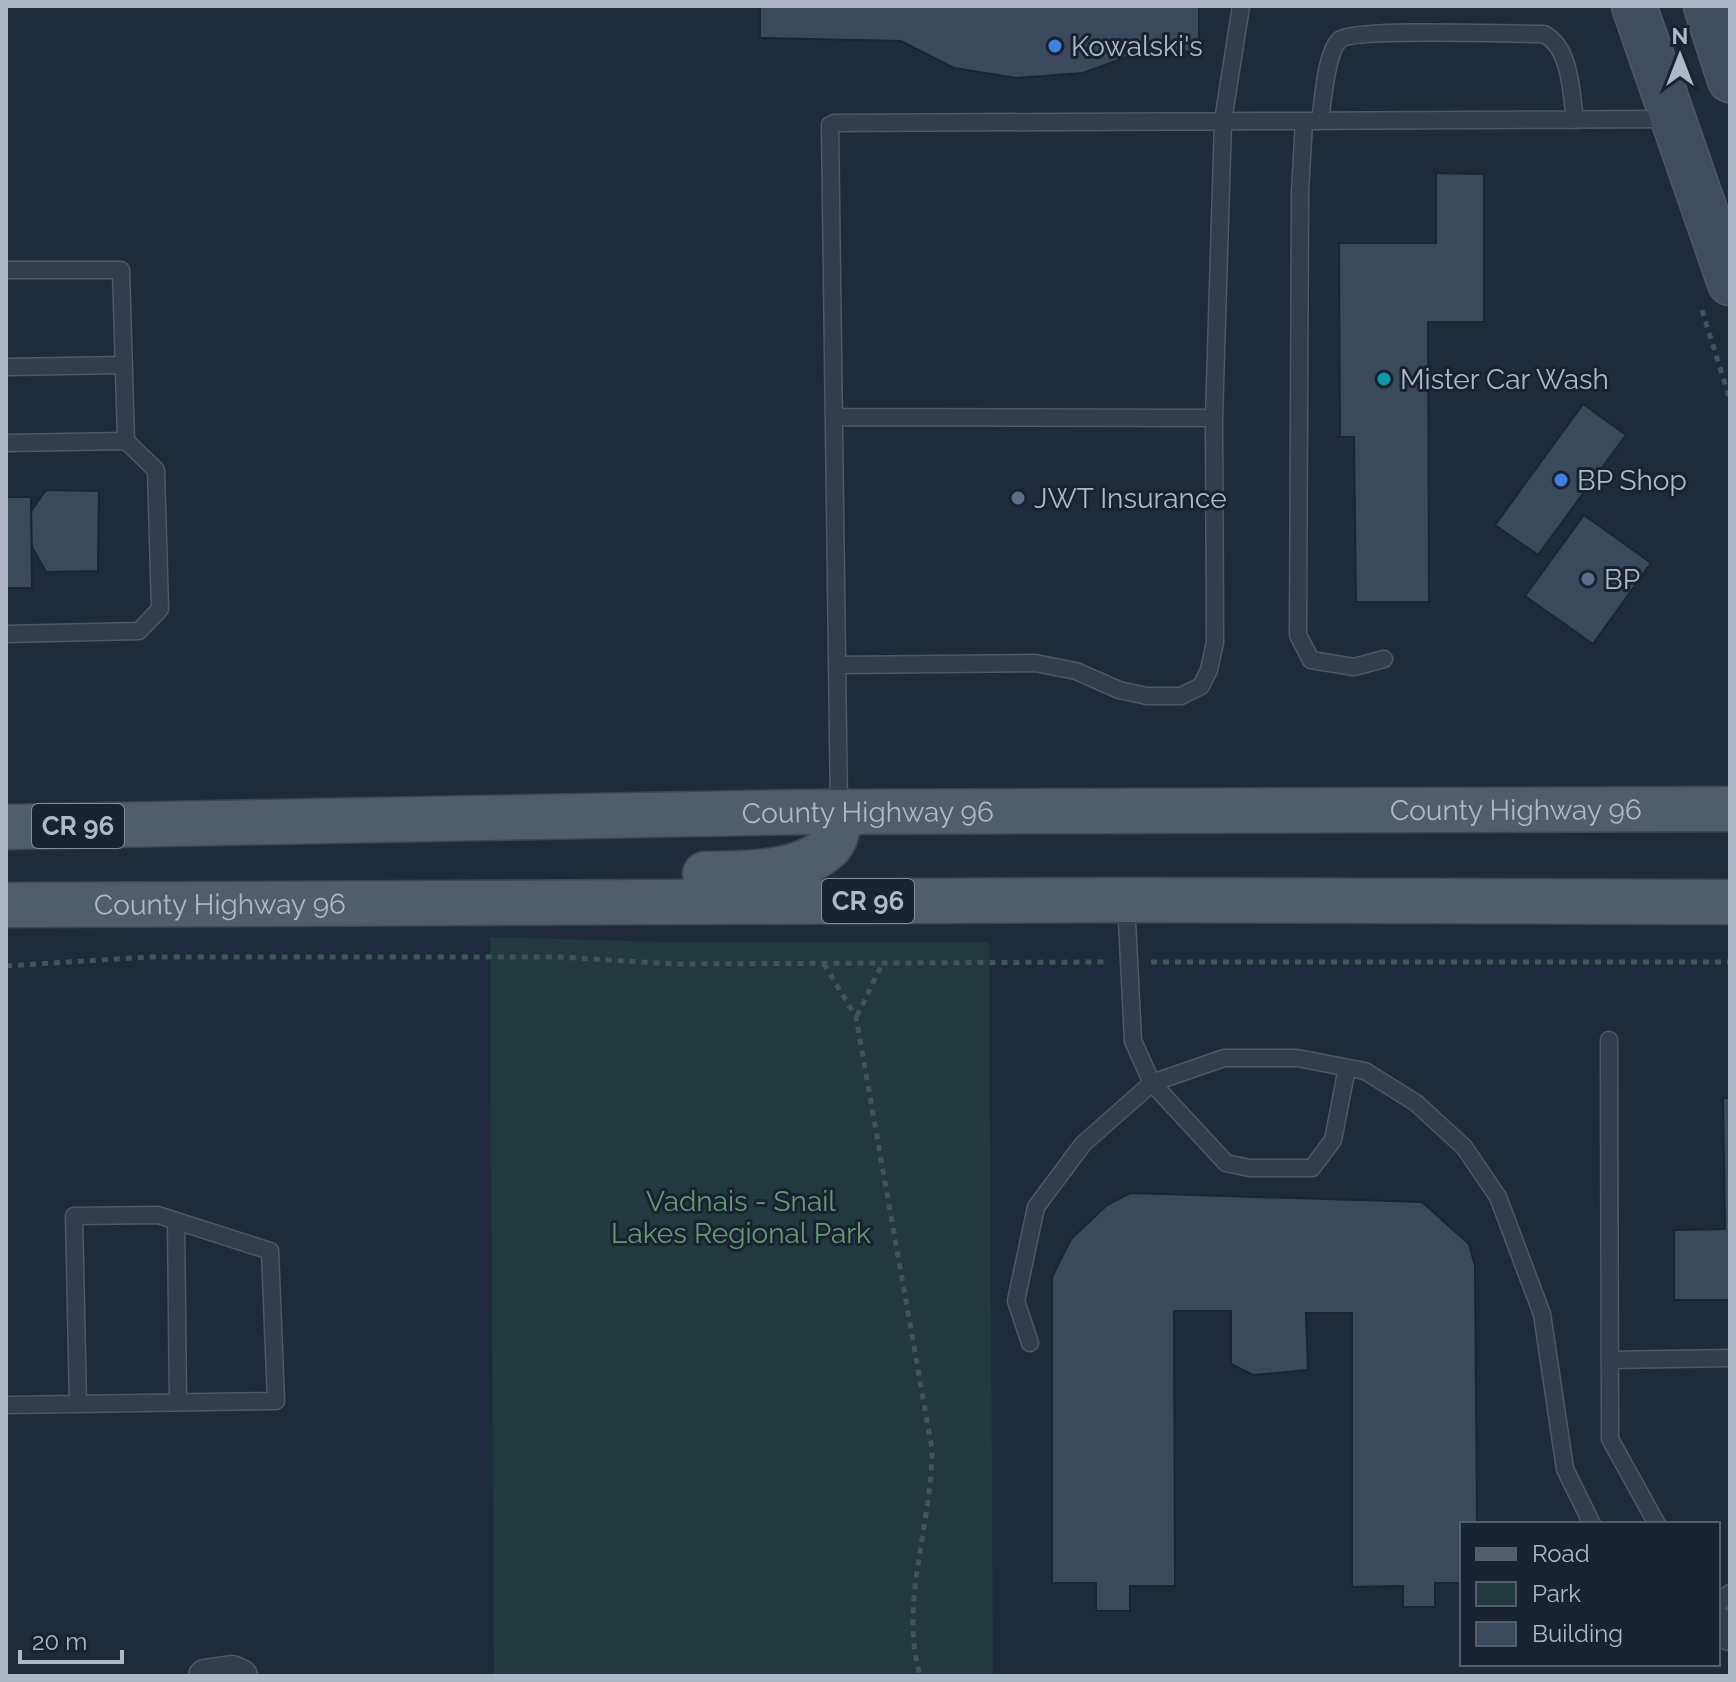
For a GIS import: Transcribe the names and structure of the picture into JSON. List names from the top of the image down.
{
  "streets": {
    "main road": ["County Highway 96", "CR 96"]
  },
  "parks": ["Vadnais - Snail Lakes Regional Park"],
  "places": [
    "Kowalski's",
    "Mister Car Wash",
    "BP Shop",
    "JWT Insurance",
    "BP"
  ],
  "legend": ["Road", "Park", "Building"],
  "scale_bar": "20 m",
  "north": "top"
}
